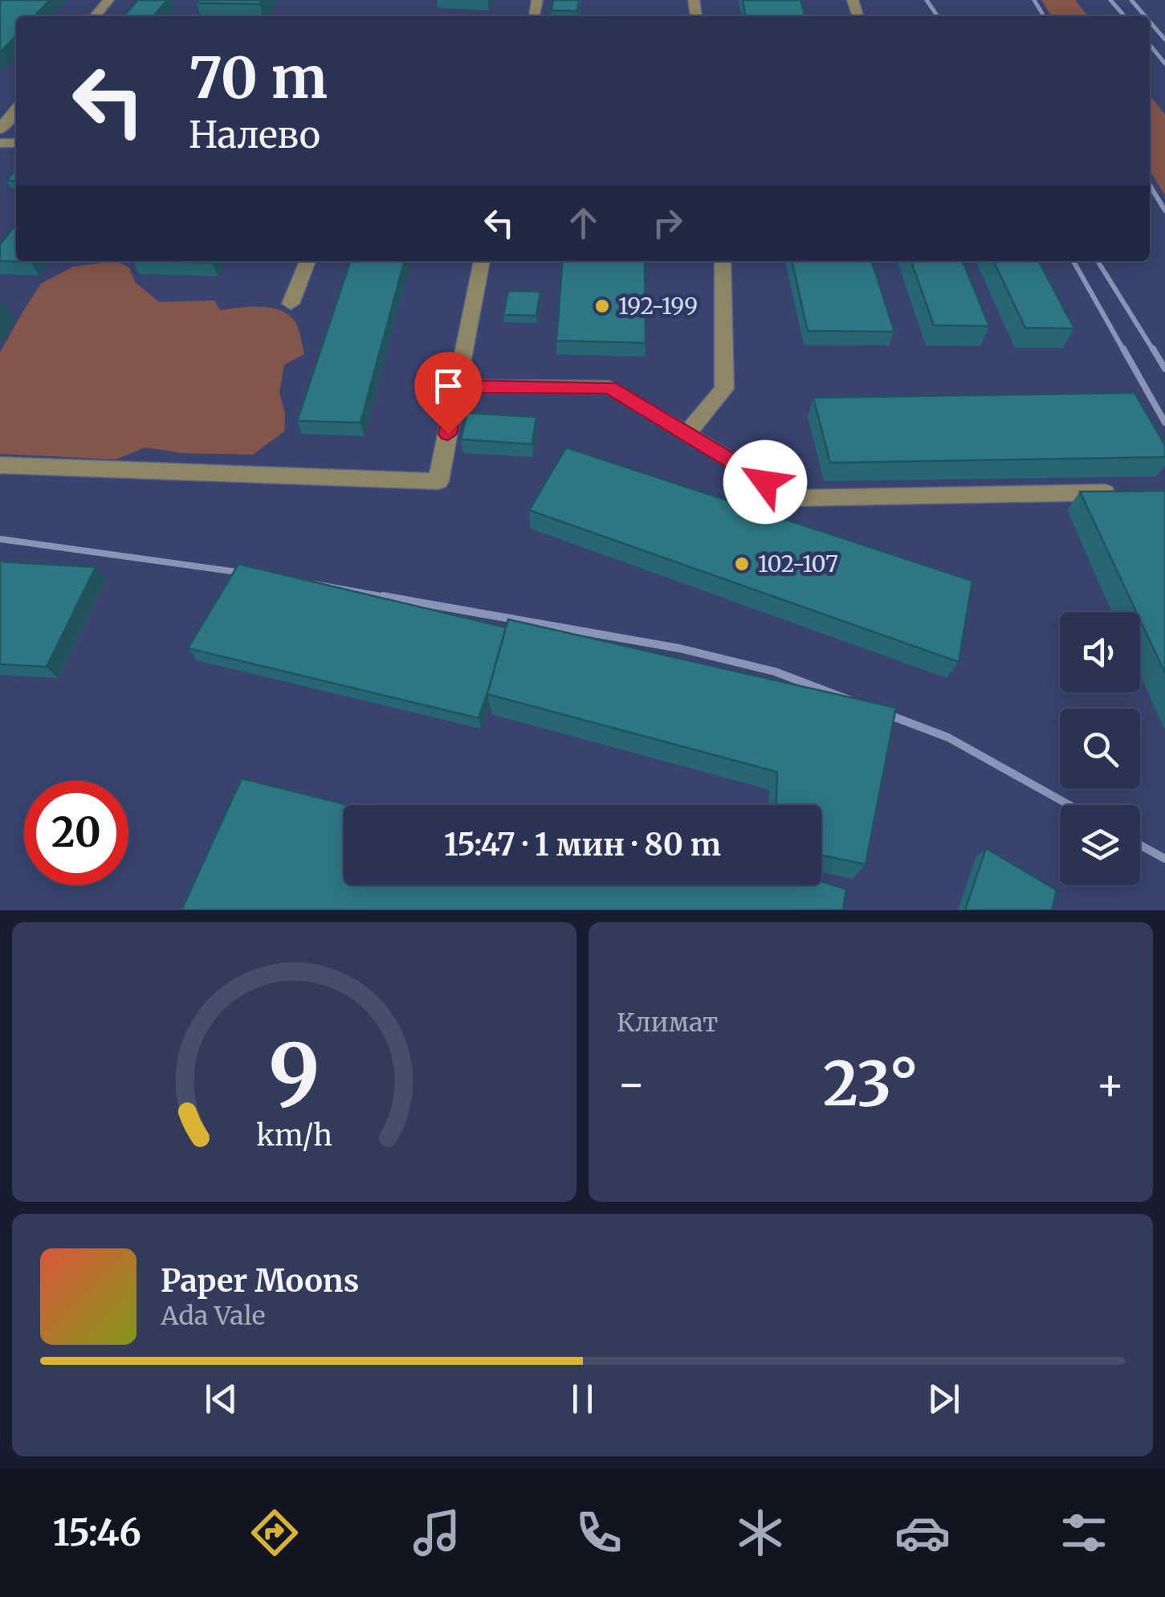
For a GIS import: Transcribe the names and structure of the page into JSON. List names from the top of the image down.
{
  "places": ["192-199", "102-107"],
  "page": {
    "turn": ["70 m", "Налево"],
    "limit": "20",
    "trip": "15:47 · 1 мин · 80 m",
    "tile": "Климат",
    "heat": ["−", "23°", "+"],
    "song": ["Paper Moons", "Ada Vale"],
    "tabs": "15:46",
    "gauge": ["9", "km/h"]
  }
}
